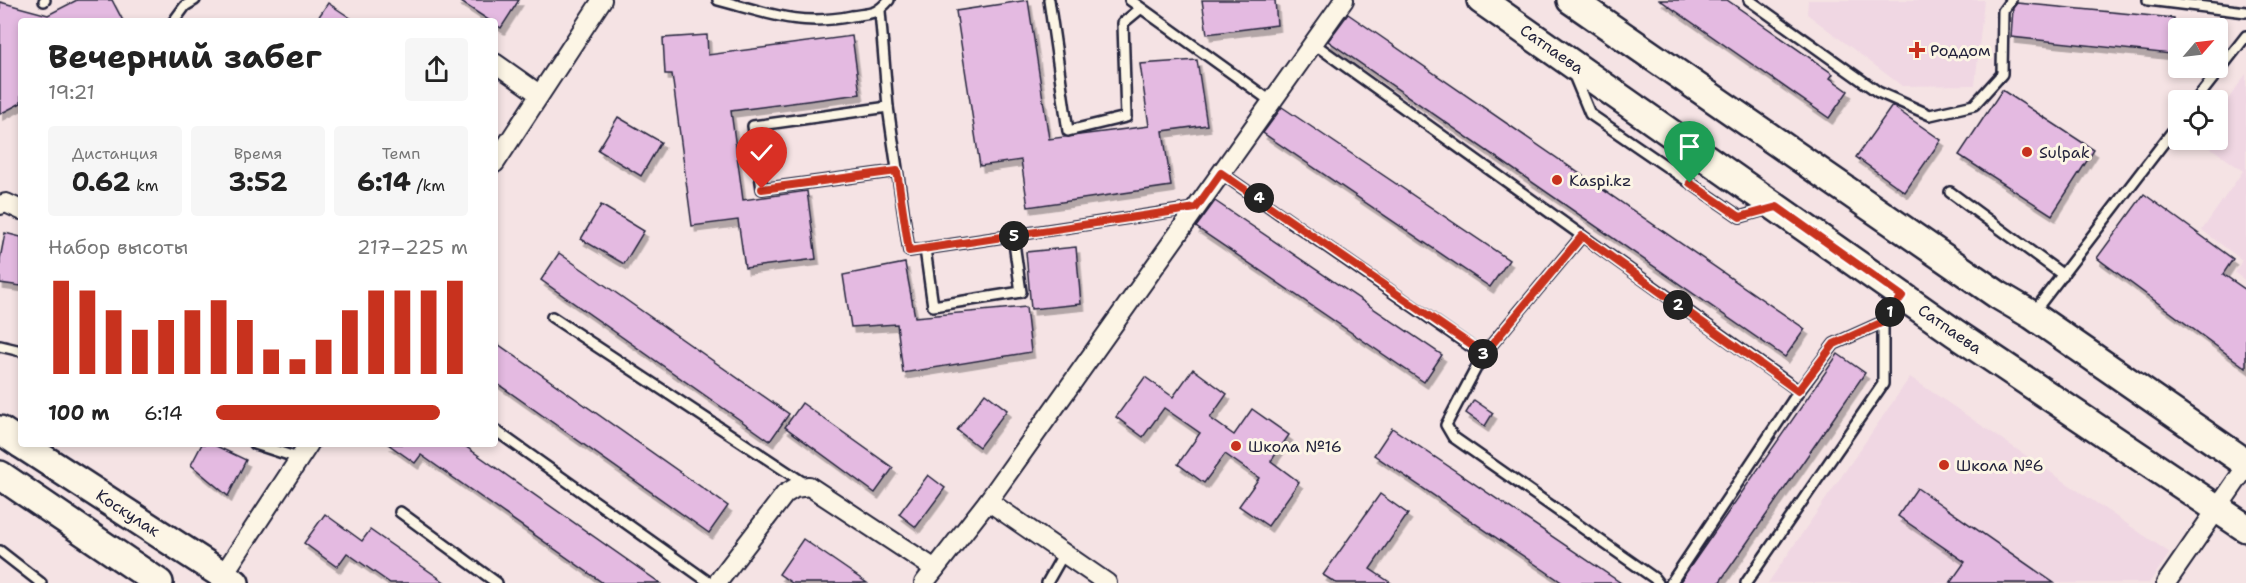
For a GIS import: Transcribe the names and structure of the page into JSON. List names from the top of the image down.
{
  "streets": {
    "street": ["Сатпаева", "Коскулак"]
  },
  "places": {
    "health": ["Роддом"],
    "other": [
      "Sulpak",
      "Kaspi.kz",
      "Школа №16",
      "Школа №6"
    ]
  },
  "north": "top right",
  "page": {
    "heading": ["Вечерний забег", "19:21"],
    "stats": [
      ["Дистанция", "0.62 km"],
      ["Время", "3:52"],
      ["Темп", "6:14 /km"]
    ],
    "pins": [
      "4",
      "5",
      "2",
      "1",
      "3"
    ],
    "chart": ["Набор высоты", "217–225 m"],
    "list": [
      {
        "name": "100 m",
        "note": "6:14"
      }
    ]
  }
}
